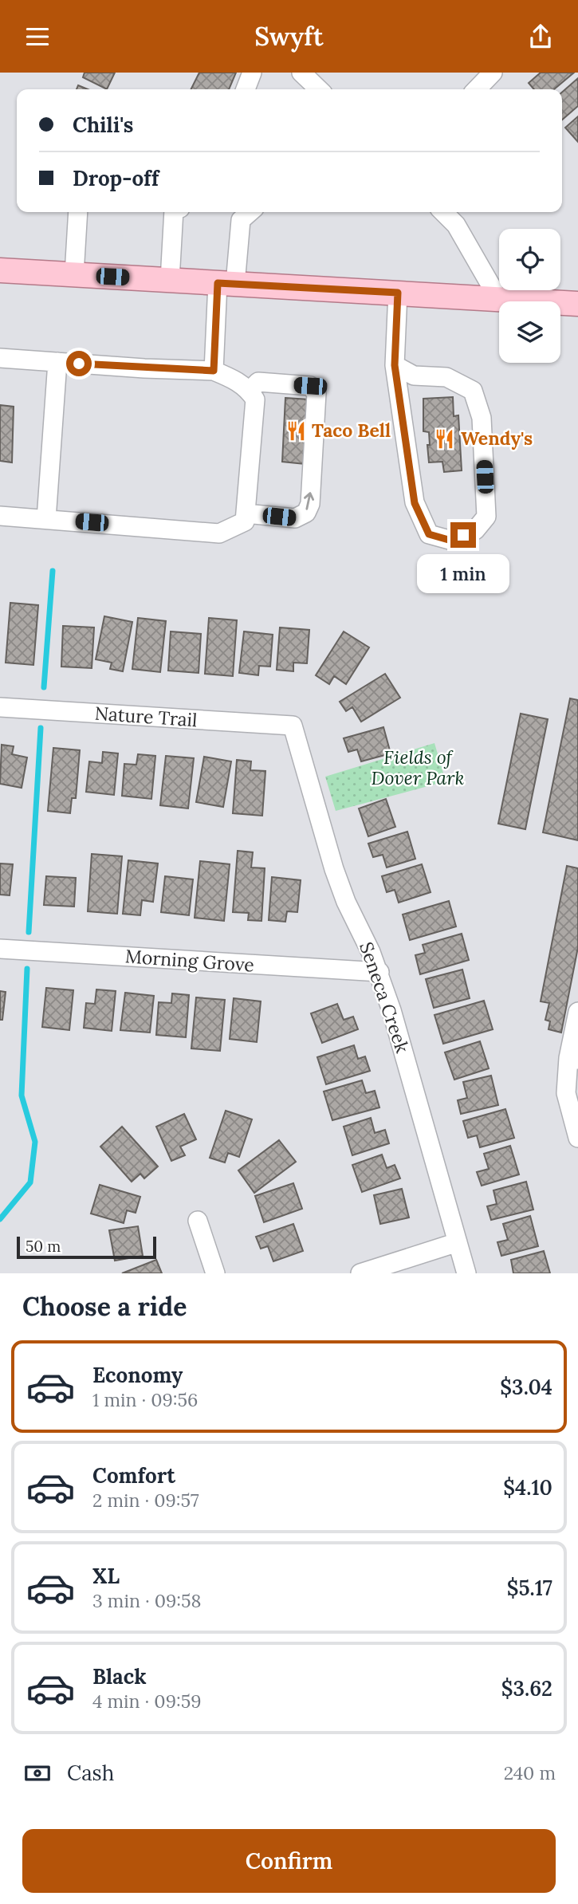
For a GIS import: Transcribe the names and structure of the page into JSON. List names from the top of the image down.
{
  "streets": {
    "street": ["Nature Trail", "Morning Grove", "Seneca Creek"]
  },
  "crossings": [
    ["Nature Trail", "Seneca Creek"],
    ["Morning Grove", "Seneca Creek"]
  ],
  "parks": ["Fields of Dover Park"],
  "places": {
    "restaurant": ["Taco Bell", "Wendy's"]
  },
  "scale_bar": "50 m",
  "page": {
    "header": "Swyft",
    "banner": ["Chili's", "Drop-off"],
    "bubble": "1 min",
    "scale": "50 m",
    "heading": "Choose a ride",
    "list": [
      {
        "name": "Economy",
        "note": "1 min · 09:56",
        "value": "$3.04"
      },
      {
        "name": "Comfort",
        "note": "2 min · 09:57",
        "value": "$4.10"
      },
      {
        "name": "XL",
        "note": "3 min · 09:58",
        "value": "$5.17"
      },
      {
        "name": "Black",
        "note": "4 min · 09:59",
        "value": "$3.62"
      }
    ],
    "pay": ["Cash", "240 m"],
    "buttons": "Confirm"
  }
}
